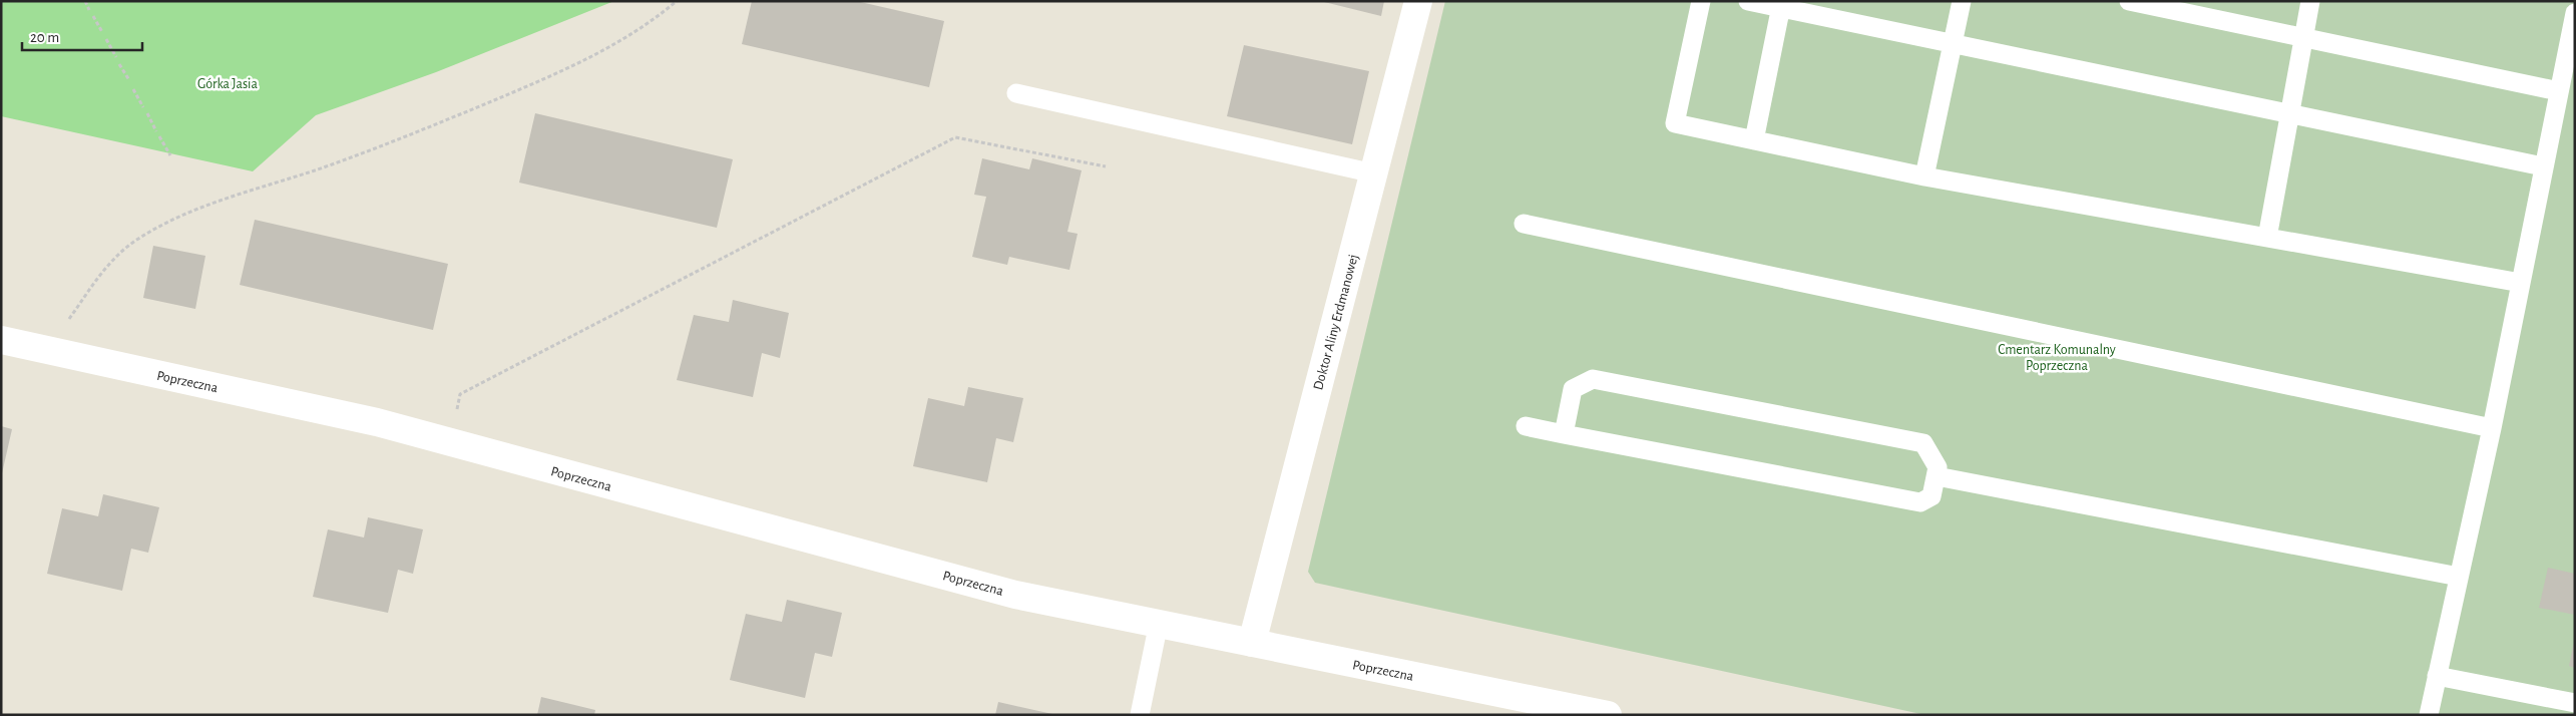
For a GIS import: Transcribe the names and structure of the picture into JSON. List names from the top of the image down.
{
  "streets": {
    "street": ["Doktor Aliny Erdmanowej", "Poprzeczna"]
  },
  "crossings": [
    ["Doktor Aliny Erdmanowej", "Poprzeczna"]
  ],
  "parks": ["Górka Jasia", "Cmentarz Komunalny Poprzeczna"],
  "scale_bar": "20 m"
}
